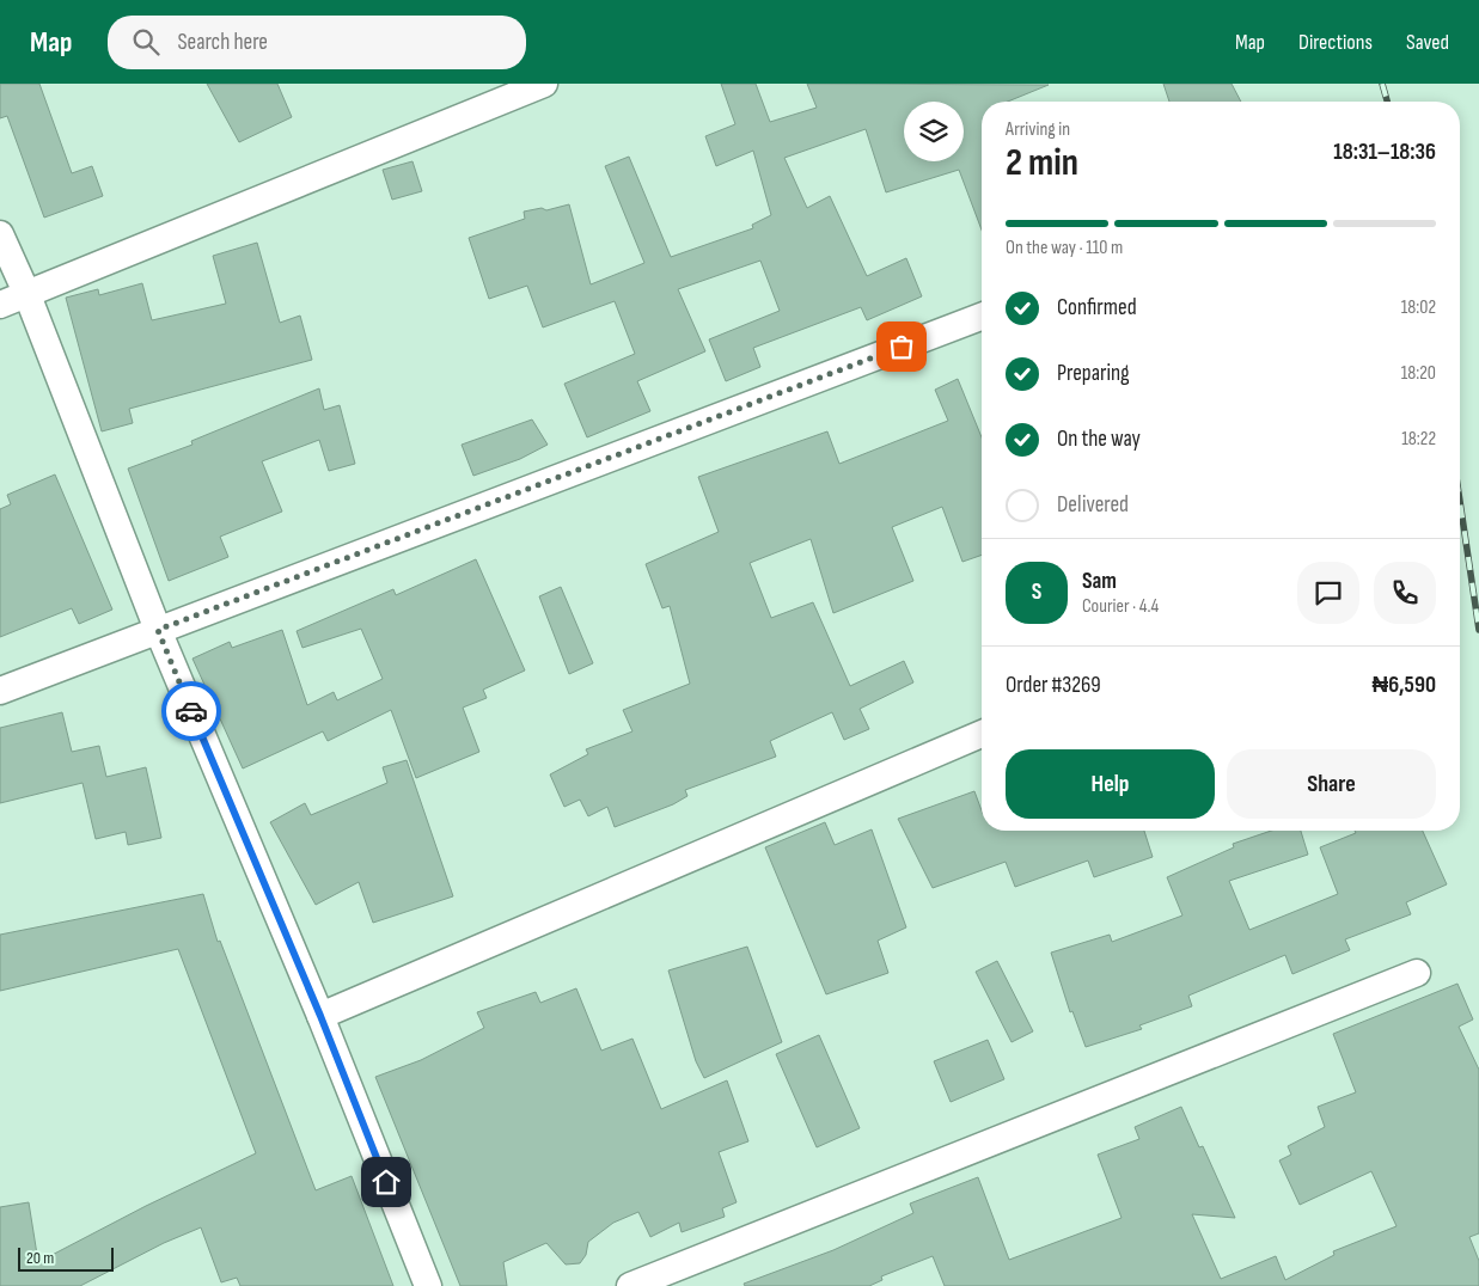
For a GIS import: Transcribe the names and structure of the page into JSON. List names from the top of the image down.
{
  "scale_bar": "20 m",
  "page": {
    "header": "Map",
    "search": "Search here",
    "nav": ["Map", "Directions", "Saved"],
    "heading": ["2 min", "Arriving in", "18:31–18:36"],
    "panel": [
      "Sam",
      "Courier · 4.4",
      "Order #3269",
      "₦6,590"
    ],
    "bar": "On the way · 110 m",
    "list": [
      ["Confirmed", "18:02"],
      ["Preparing", "18:20"],
      ["On the way", "18:22"],
      "Delivered"
    ],
    "round": "S",
    "buttons": ["Help", "Share"],
    "scale": "20 m"
  }
}
